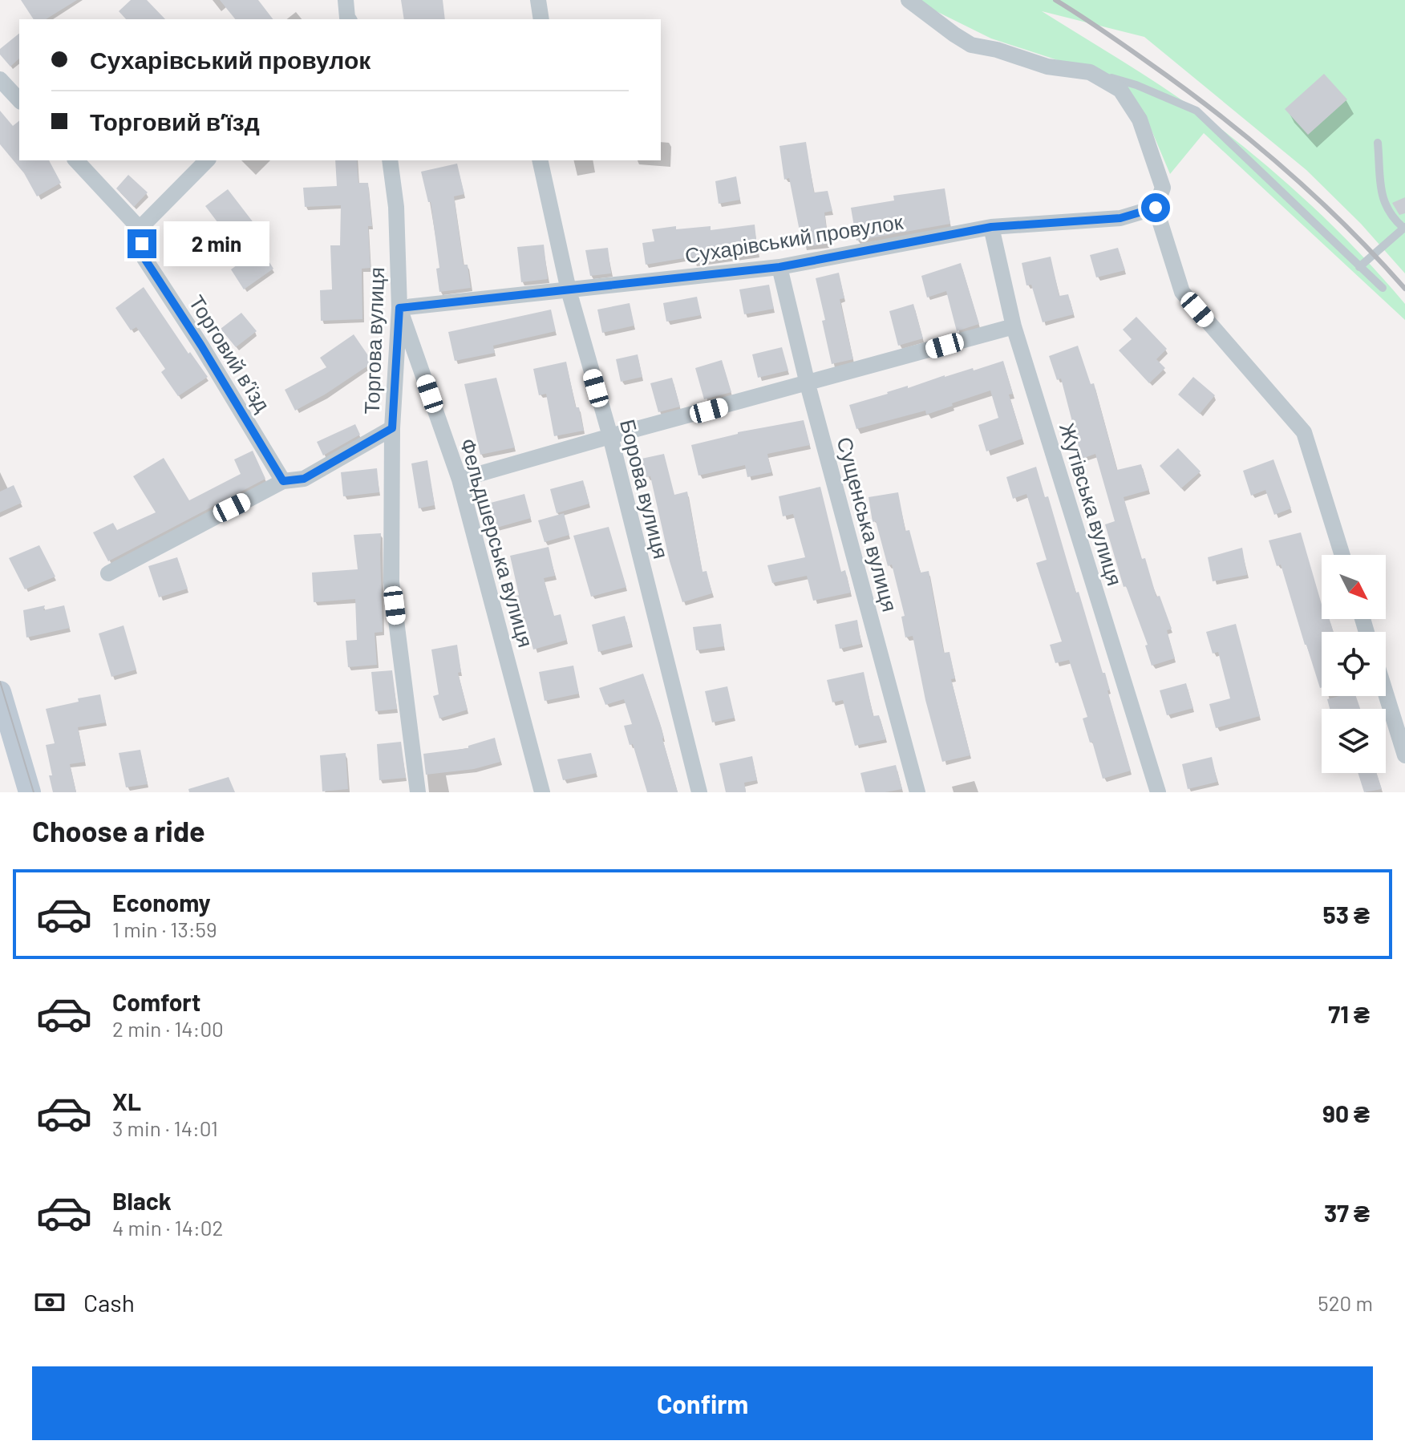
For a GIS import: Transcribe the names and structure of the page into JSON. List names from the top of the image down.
{
  "streets": {
    "street": [
      "Сухарівський провулок",
      "Торгова вулиця",
      "Торговий в’їзд",
      "Борова вулиця",
      "Жутівська вулиця",
      "Сущенська вулиця",
      "Фельдшерська вулиця"
    ]
  },
  "crossings": [
    ["Сухарівський провулок", "Торгова вулиця"],
    ["Сухарівський провулок", "Борова вулиця"],
    ["Сухарівський провулок", "Жутівська вулиця"],
    ["Сухарівський провулок", "Сущенська вулиця"],
    ["Сухарівський провулок", "Фельдшерська вулиця"],
    ["Торгова вулиця", "Фельдшерська вулиця"]
  ],
  "north": "bottom right",
  "page": {
    "banner": ["Сухарівський провулок", "Торговий в’їзд"],
    "bubble": "2 min",
    "heading": "Choose a ride",
    "list": [
      {
        "name": "Economy",
        "note": "1 min · 13:59",
        "value": "53 ₴"
      },
      {
        "name": "Comfort",
        "note": "2 min · 14:00",
        "value": "71 ₴"
      },
      {
        "name": "XL",
        "note": "3 min · 14:01",
        "value": "90 ₴"
      },
      {
        "name": "Black",
        "note": "4 min · 14:02",
        "value": "37 ₴"
      }
    ],
    "pay": ["Cash", "520 m"],
    "buttons": "Confirm"
  }
}
